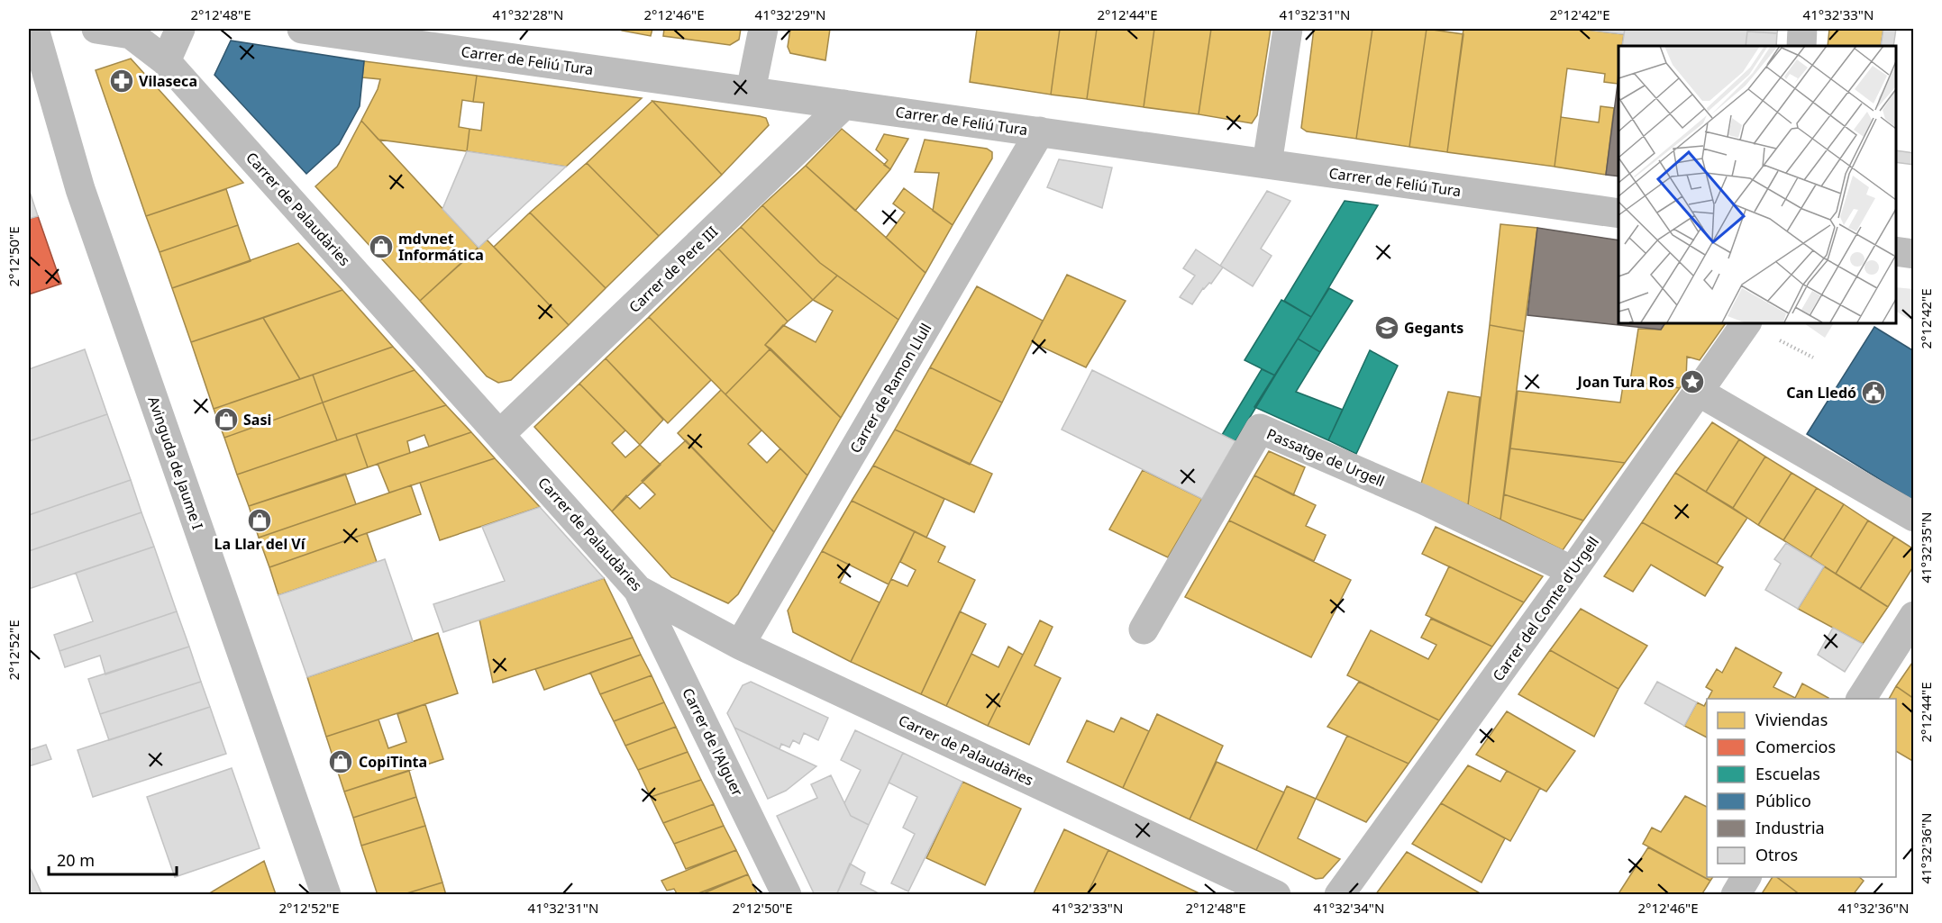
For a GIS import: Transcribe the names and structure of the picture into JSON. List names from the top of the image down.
{
  "streets": {
    "street": [
      "Carrer de Feliú Tura",
      "Carrer de Palaudàries",
      "Carrer de Pere III",
      "Carrer de Ramon Llull",
      "Passatge de Urgell",
      "Avinguda de Jaume I",
      "Carrer del Comte d'Urgell",
      "Carrer de l'Alguer"
    ]
  },
  "crossings": [
    ["Carrer de Feliú Tura", "Carrer de Pere III"],
    ["Carrer de Feliú Tura", "Carrer de Ramon Llull"],
    ["Carrer de Palaudàries", "Carrer de Pere III"],
    ["Carrer de Palaudàries", "Carrer de Ramon Llull"],
    ["Carrer de Palaudàries", "Carrer de l'Alguer"],
    ["Passatge de Urgell", "Carrer del Comte d'Urgell"]
  ],
  "places": {
    "pharmacy": ["Vilaseca"],
    "shop": [
      "mdvnet Informática",
      "Sasi",
      "La Llar del Ví",
      "CopiTinta"
    ],
    "school or university": ["Gegants"],
    "place": ["Joan Tura Ros"],
    "public building": ["Can Lledó"]
  },
  "legend": [
    "Viviendas",
    "Comercios",
    "Escuelas",
    "Público",
    "Industria",
    "Otros"
  ],
  "scale_bar": "20 m",
  "coordinates": [
    "2°12'48\"E",
    "41°32'28\"N",
    "2°12'46\"E",
    "41°32'29\"N",
    "2°12'44\"E",
    "41°32'31\"N",
    "2°12'42\"E",
    "41°32'33\"N",
    "2°12'50\"E",
    "41°32'35\"N",
    "2°12'52\"E",
    "41°32'36\"N",
    "41°32'34\"N"
  ]
}
